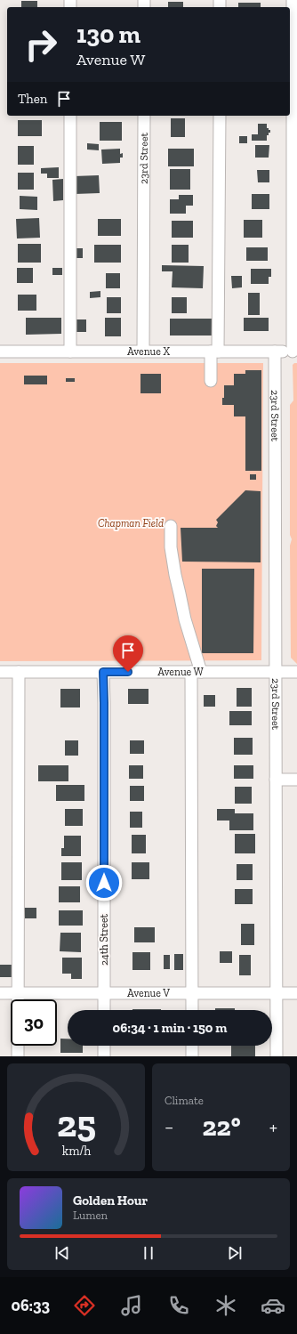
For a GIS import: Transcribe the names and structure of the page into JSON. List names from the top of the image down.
{
  "streets": {
    "street": [
      "23rd Street",
      "Avenue X",
      "Avenue W",
      "24th Street",
      "Avenue V"
    ]
  },
  "crossings": [
    ["23rd Street", "Avenue X"],
    ["23rd Street", "Avenue W"],
    ["23rd Street", "Avenue V"],
    ["Avenue W", "24th Street"],
    ["24th Street", "Avenue V"]
  ],
  "parks": ["Chapman Field"],
  "page": {
    "turn": ["130 m", "Avenue W"],
    "then": "Then",
    "limit": "30",
    "trip": "06:34 · 1 min · 150 m",
    "tile": "Climate",
    "heat": ["−", "22°", "+"],
    "song": ["Golden Hour", "Lumen"],
    "tabs": "06:33",
    "gauge": ["25", "km/h"]
  }
}
